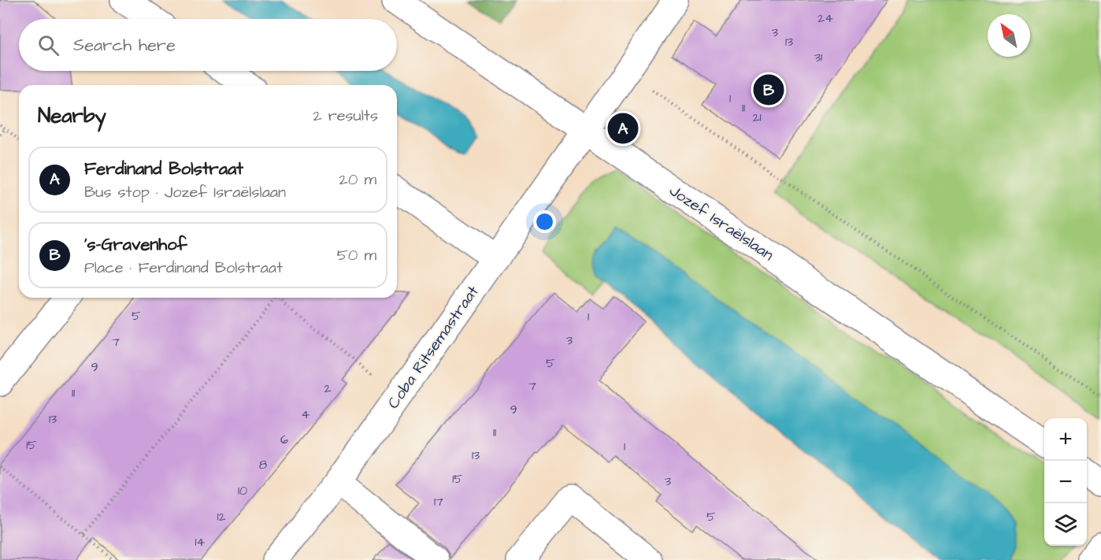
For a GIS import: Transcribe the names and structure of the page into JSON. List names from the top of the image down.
{
  "streets": {
    "street": ["Jozef Israëlslaan", "Coba Ritsemastraat"]
  },
  "crossings": [
    ["Jozef Israëlslaan", "Coba Ritsemastraat"]
  ],
  "house_numbers": [
    "24",
    "3",
    "13",
    "31",
    "1",
    "11",
    "21",
    "5",
    "1",
    "3",
    "7",
    "5",
    "9",
    "7",
    "2",
    "11",
    "9",
    "4",
    "13",
    "11",
    "6",
    "15",
    "1",
    "13",
    "8",
    "15",
    "3",
    "10",
    "17",
    "12",
    "5",
    "14"
  ],
  "north": "top left",
  "page": {
    "search": "Search here",
    "pins": ["B", "A"],
    "heading": ["Nearby", "2 results"],
    "list": [
      {
        "mark": "A",
        "name": "Ferdinand Bolstraat",
        "note": "Bus stop · Jozef Israëlslaan",
        "value": "20 m"
      },
      {
        "mark": "B",
        "name": "'s-Gravenhof",
        "note": "Place · Ferdinand Bolstraat",
        "value": "50 m"
      }
    ],
    "map_buttons": ["+", "−"]
  }
}
